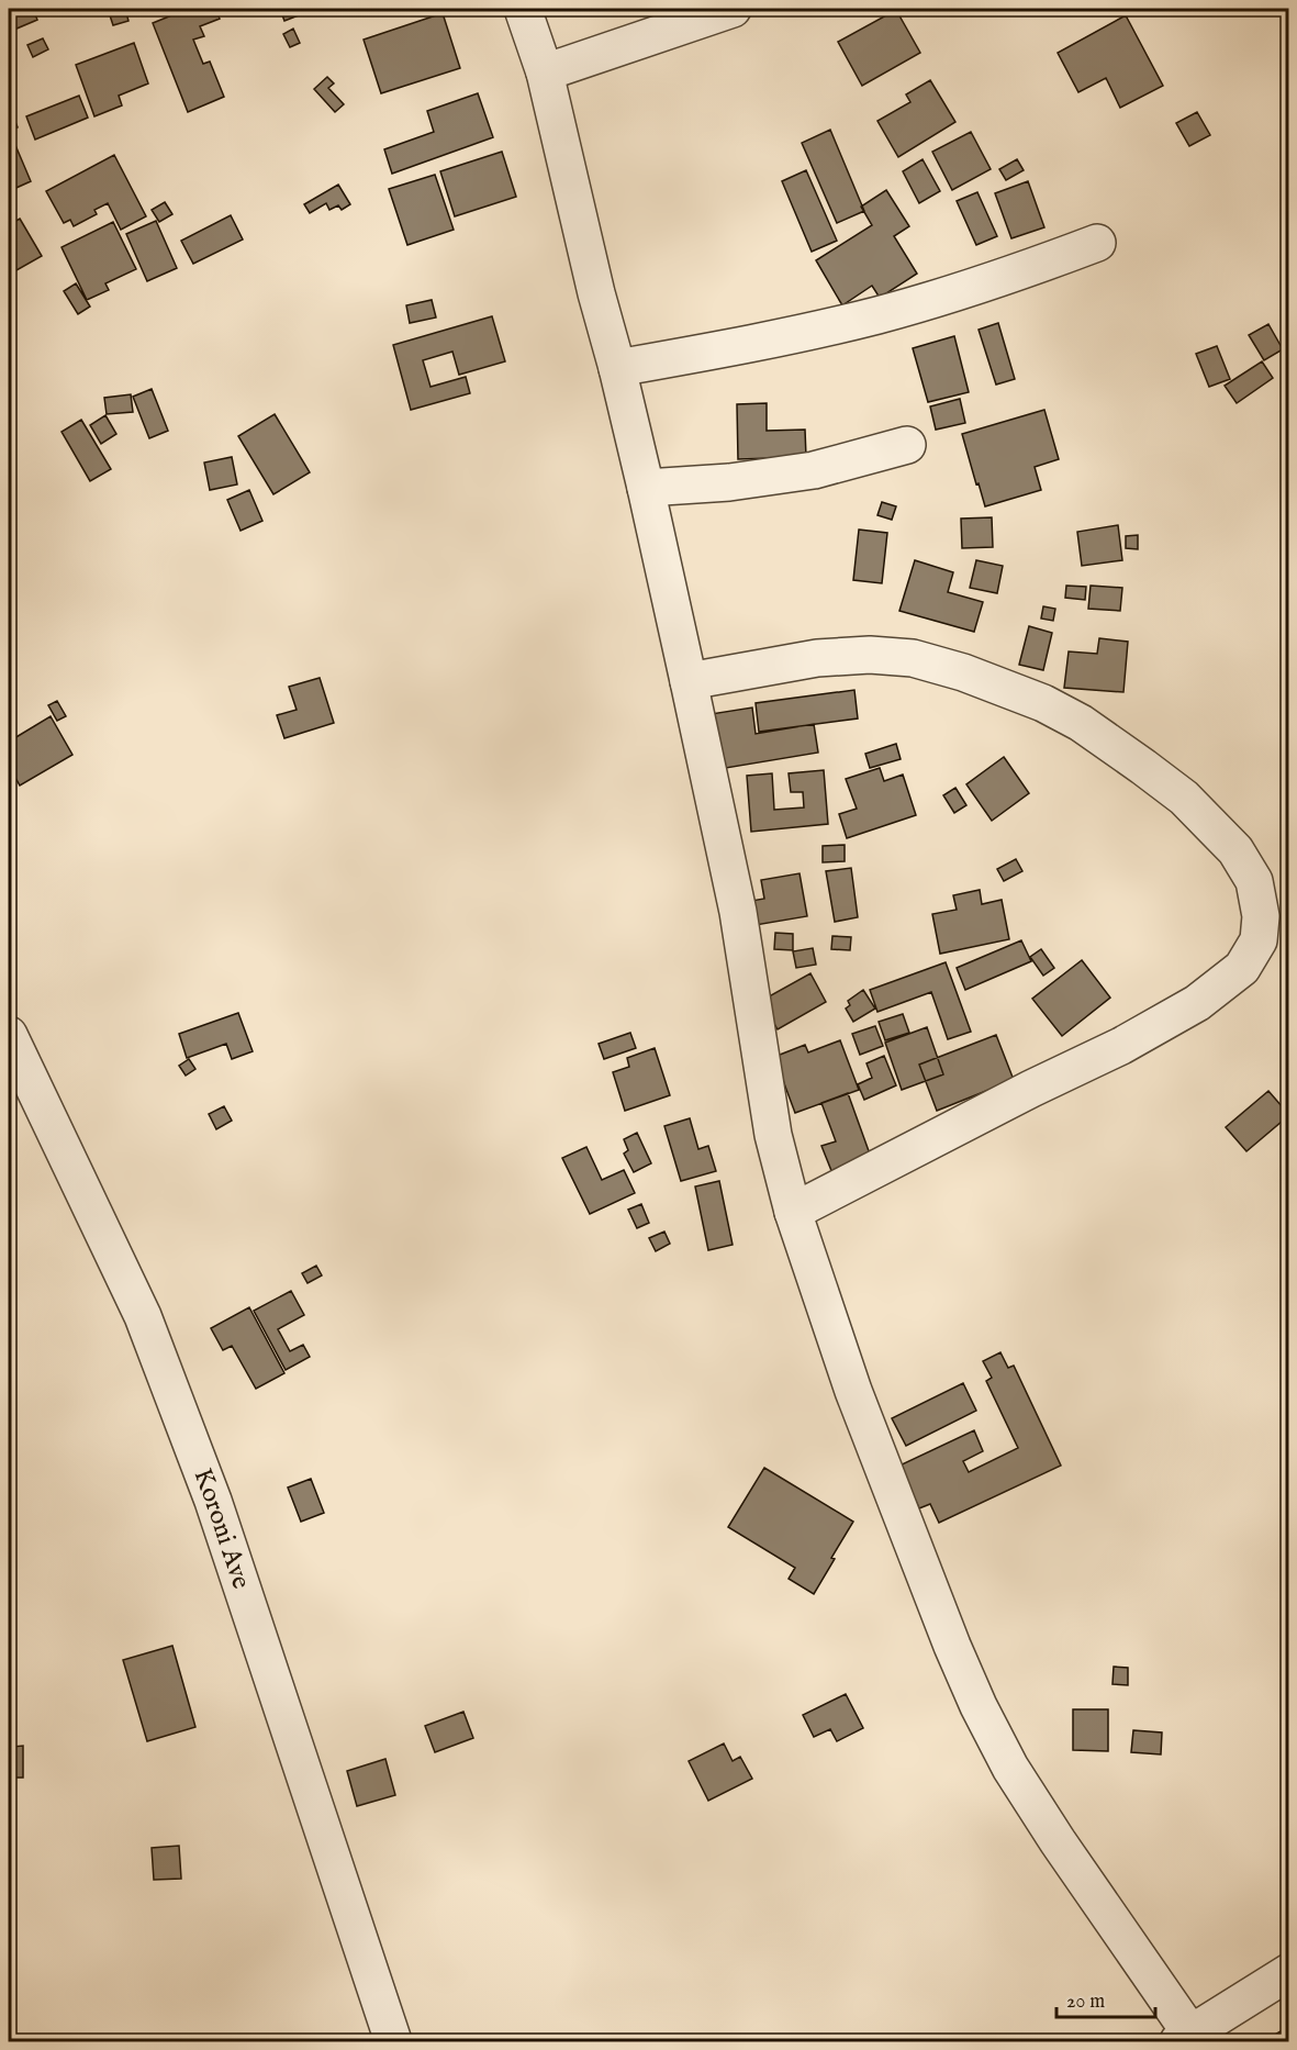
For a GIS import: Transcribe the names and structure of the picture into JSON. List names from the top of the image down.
{
  "streets": {
    "street": ["Koroni Ave"]
  },
  "scale_bar": "20 m"
}
